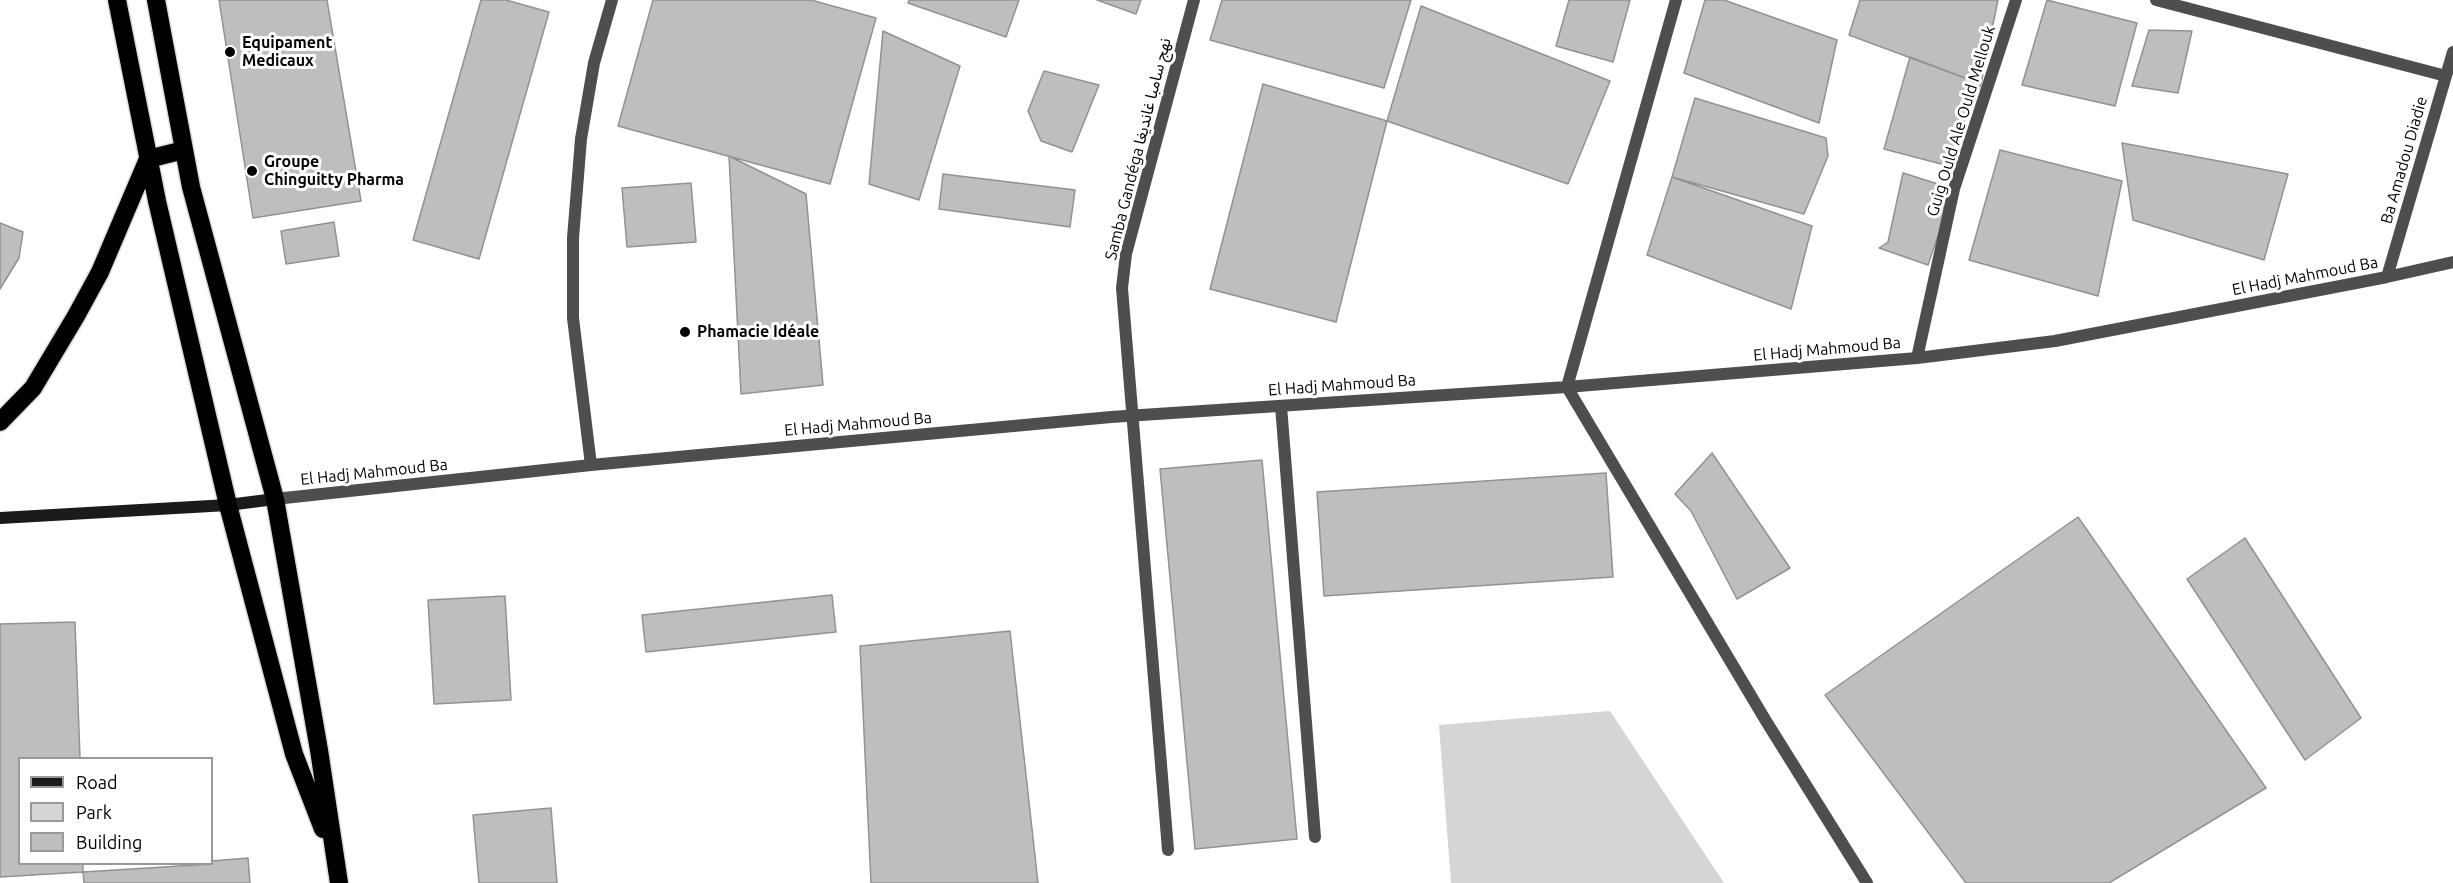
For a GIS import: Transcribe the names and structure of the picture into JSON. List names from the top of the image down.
{
  "streets": {
    "street": [
      "Guig Ould Ale Ould Mellouk",
      "Samba Gandéga نهج سامبا غانديغا",
      "Ba Amadou Diadie",
      "El Hadj Mahmoud Ba"
    ]
  },
  "crossings": [
    ["Guig Ould Ale Ould Mellouk", "El Hadj Mahmoud Ba"],
    ["Samba Gandéga نهج سامبا غانديغا", "El Hadj Mahmoud Ba"],
    ["Ba Amadou Diadie", "El Hadj Mahmoud Ba"]
  ],
  "places": ["Equipament Medicaux", "Groupe Chinguitty Pharma", "Phamacie Idéale"],
  "legend": ["Road", "Park", "Building"]
}
